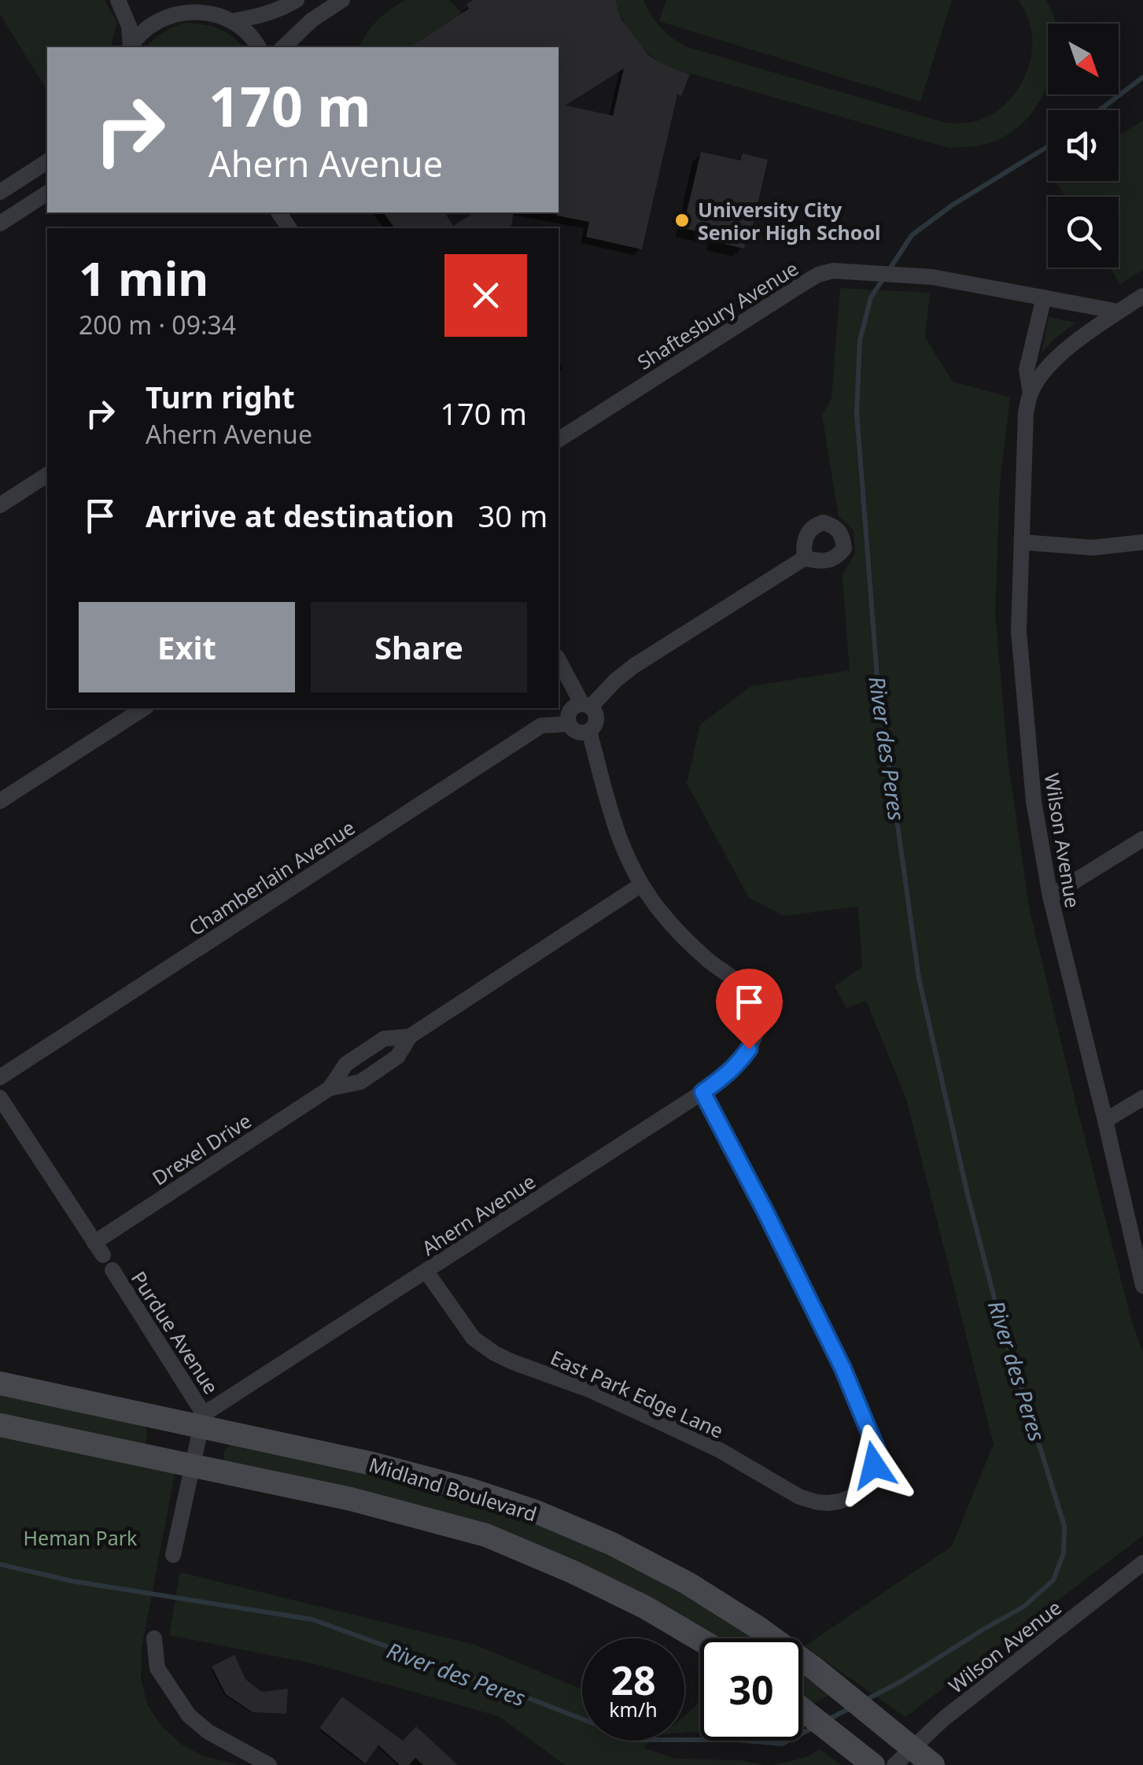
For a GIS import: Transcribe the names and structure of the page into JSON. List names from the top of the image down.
{
  "streets": {
    "main road": ["Midland Boulevard"],
    "street": [
      "Shaftesbury Avenue",
      "Wilson Avenue",
      "Chamberlain Avenue",
      "Drexel Drive",
      "Ahern Avenue",
      "Purdue Avenue",
      "East Park Edge Lane"
    ]
  },
  "crossings": [
    ["Shaftesbury Avenue", "Wilson Avenue"],
    ["Wilson Avenue", "Midland Boulevard"],
    ["Drexel Drive", "Ahern Avenue"],
    ["Ahern Avenue", "Purdue Avenue"],
    ["Ahern Avenue", "East Park Edge Lane"],
    ["Ahern Avenue", "Midland Boulevard"],
    ["Purdue Avenue", "Midland Boulevard"]
  ],
  "water": ["River des Peres"],
  "parks": ["Heman Park"],
  "places": ["University City Senior High School"],
  "north": "bottom right",
  "page": {
    "turn": ["170 m", "Ahern Avenue"],
    "heading": ["1 min", "200 m · 09:34"],
    "list": [
      {
        "name": "Turn right",
        "note": "Ahern Avenue",
        "value": "170 m"
      },
      {
        "name": "Arrive at destination",
        "value": "30 m"
      }
    ],
    "buttons": ["Exit", "Share"],
    "speed": "28 km/h",
    "limit": "30"
  }
}
